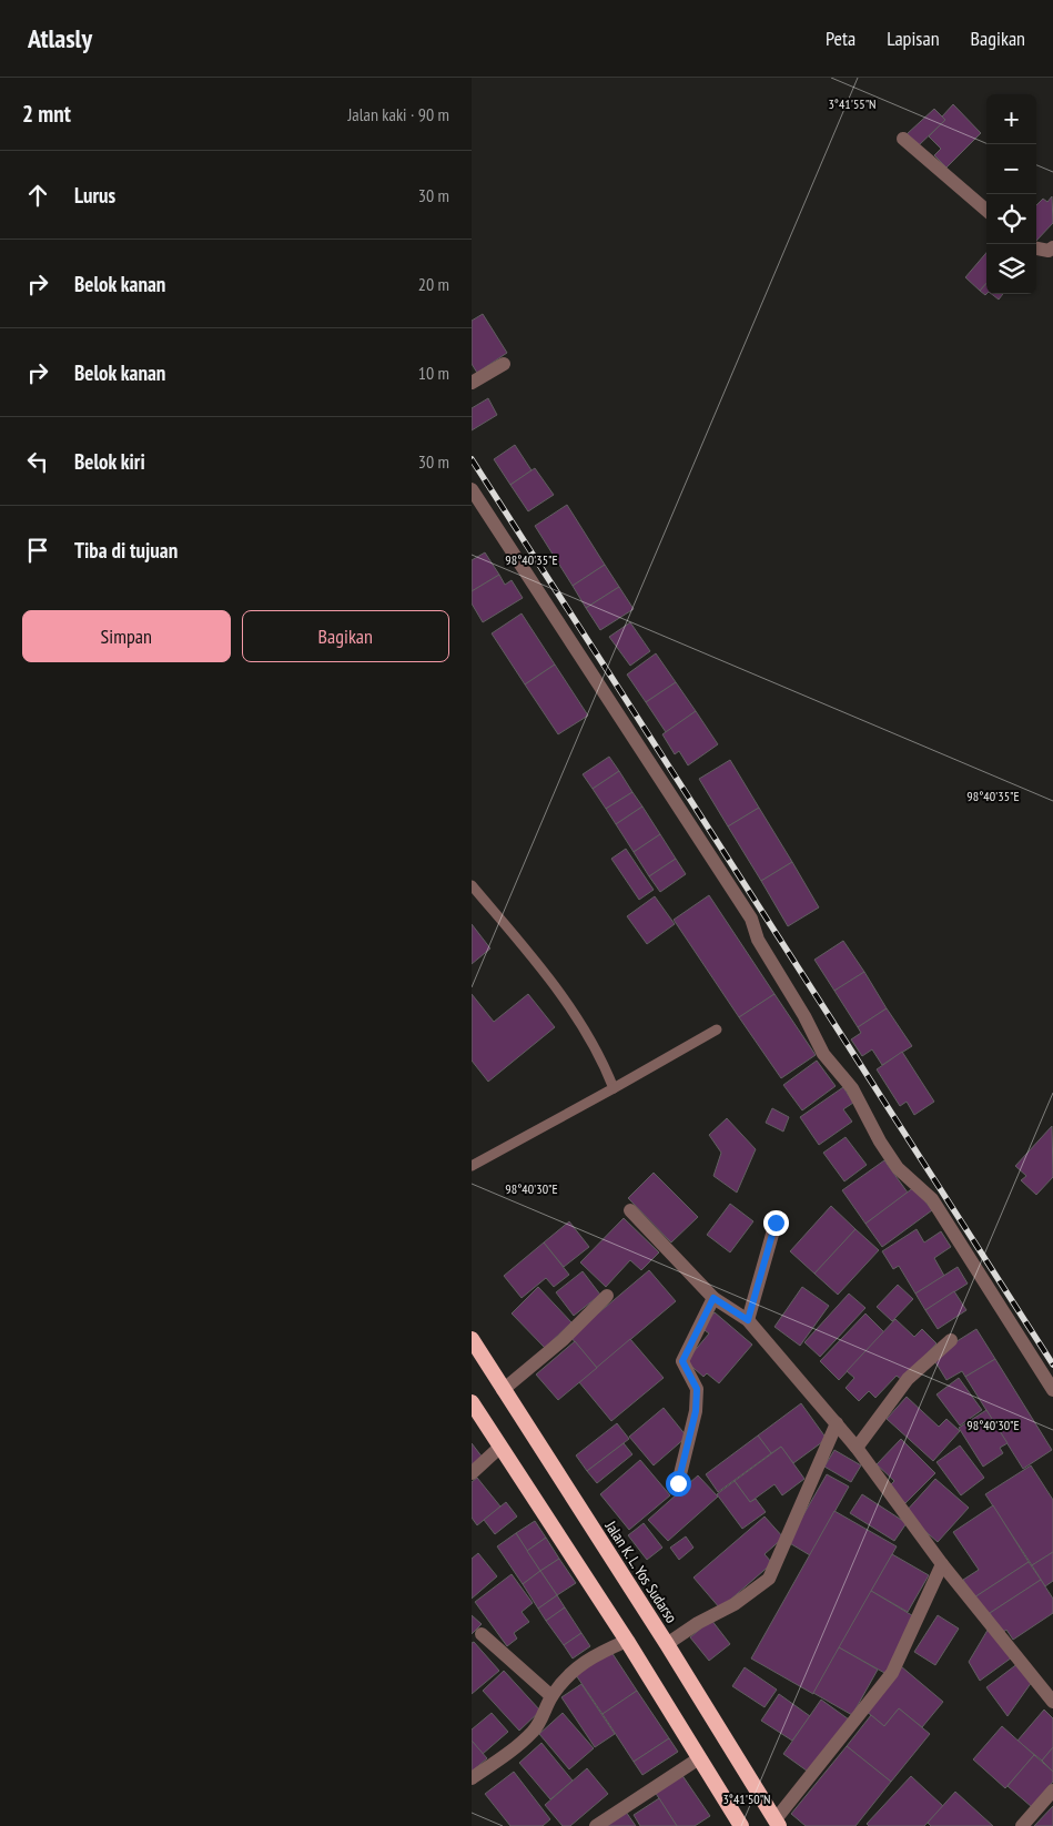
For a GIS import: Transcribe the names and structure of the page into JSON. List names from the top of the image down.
{
  "streets": {
    "highway": ["Jalan K. L. Yos Sudarso"]
  },
  "page": {
    "header": "Atlasly",
    "nav": ["Peta", "Lapisan", "Bagikan"],
    "heading": ["2 mnt", "Jalan kaki · 90 m"],
    "map_buttons": ["+", "−"],
    "list": [
      ["Lurus", "30 m"],
      ["Belok kanan", "20 m"],
      ["Belok kanan", "10 m"],
      ["Belok kiri", "30 m"],
      "Tiba di tujuan"
    ],
    "buttons": ["Simpan", "Bagikan"]
  },
  "coordinates": [
    "3°41'55\"N",
    "98°40'35\"E",
    "98°40'30\"E",
    "3°41'50\"N"
  ]
}
